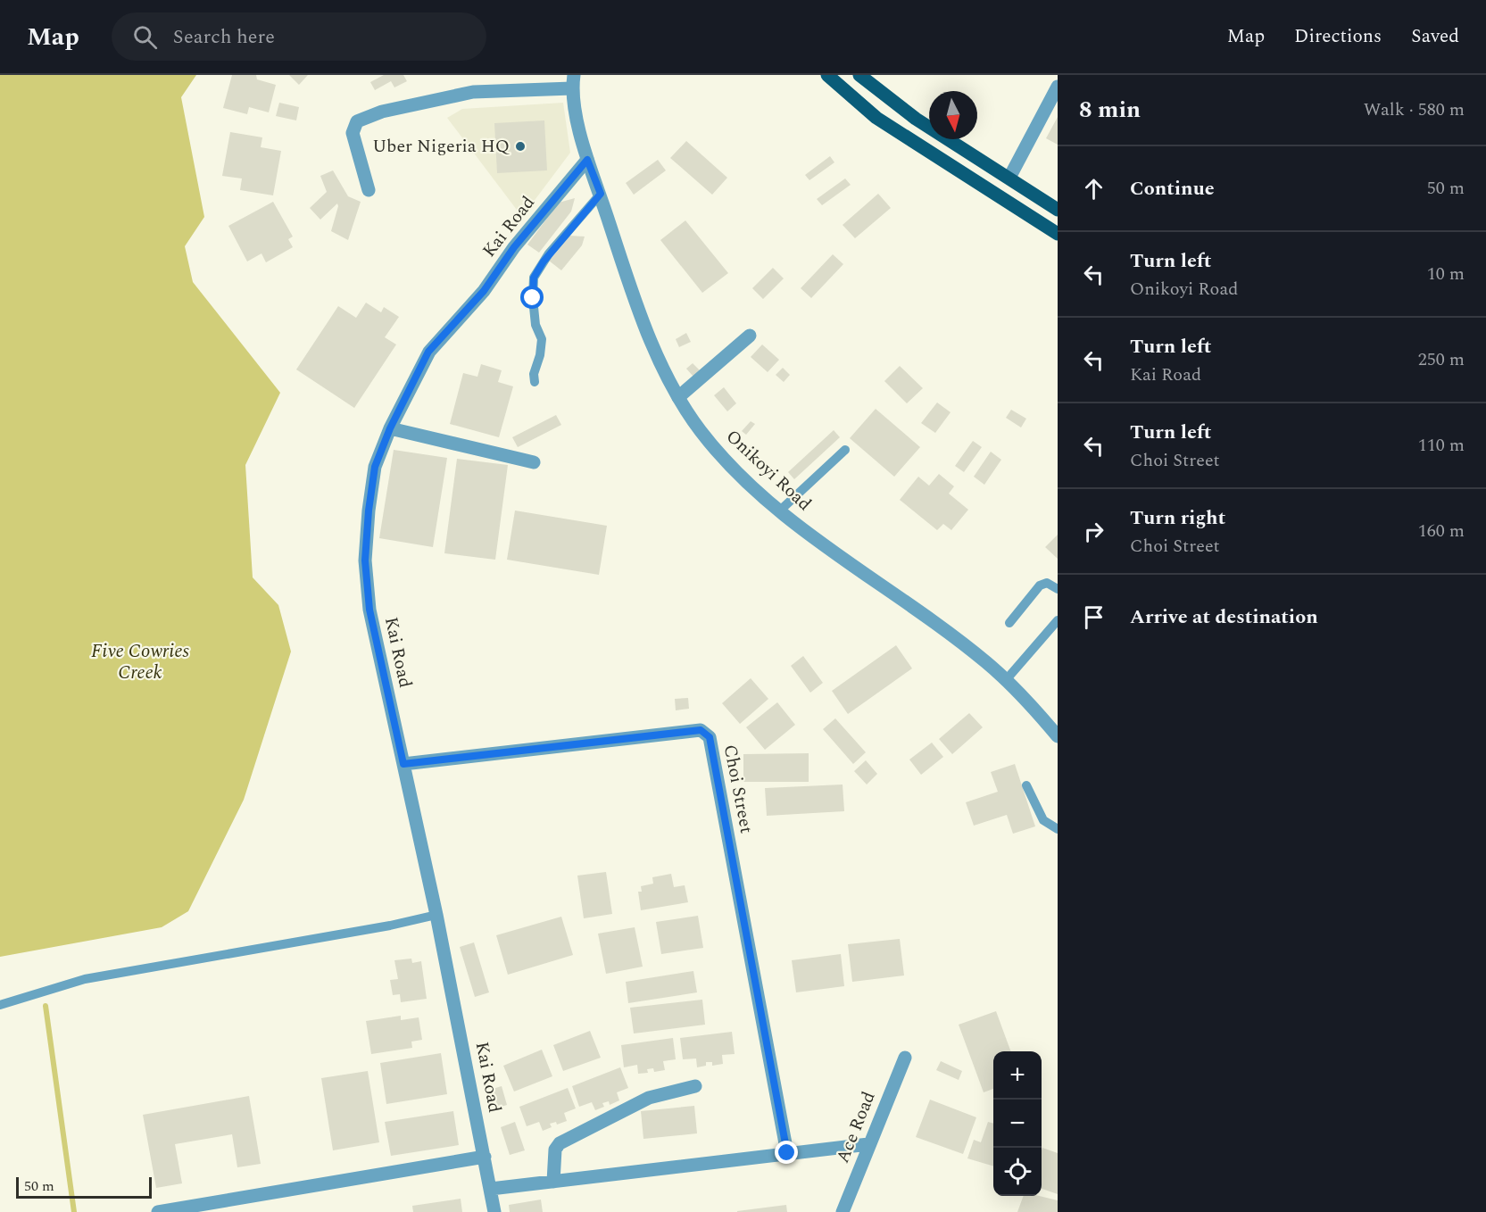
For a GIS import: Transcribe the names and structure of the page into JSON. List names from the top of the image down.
{
  "streets": {
    "street": [
      "Kai Road",
      "Onikoyi Road",
      "Choi Street",
      "Ace Road"
    ]
  },
  "crossings": [
    ["Kai Road", "Onikoyi Road"],
    ["Kai Road", "Choi Street"]
  ],
  "water": ["Five Cowries Creek"],
  "places": ["Uber Nigeria HQ"],
  "scale_bar": "50 m",
  "north": "bottom",
  "page": {
    "header": "Map",
    "search": "Search here",
    "nav": ["Map", "Directions", "Saved"],
    "heading": ["8 min", "Walk · 580 m"],
    "list": [
      ["Continue", "50 m"],
      ["Turn left", "Onikoyi Road", "10 m"],
      ["Turn left", "Kai Road", "250 m"],
      ["Turn left", "Choi Street", "110 m"],
      ["Turn right", "Choi Street", "160 m"],
      "Arrive at destination"
    ],
    "map_buttons": ["+", "−"],
    "scale": "50 m"
  }
}
